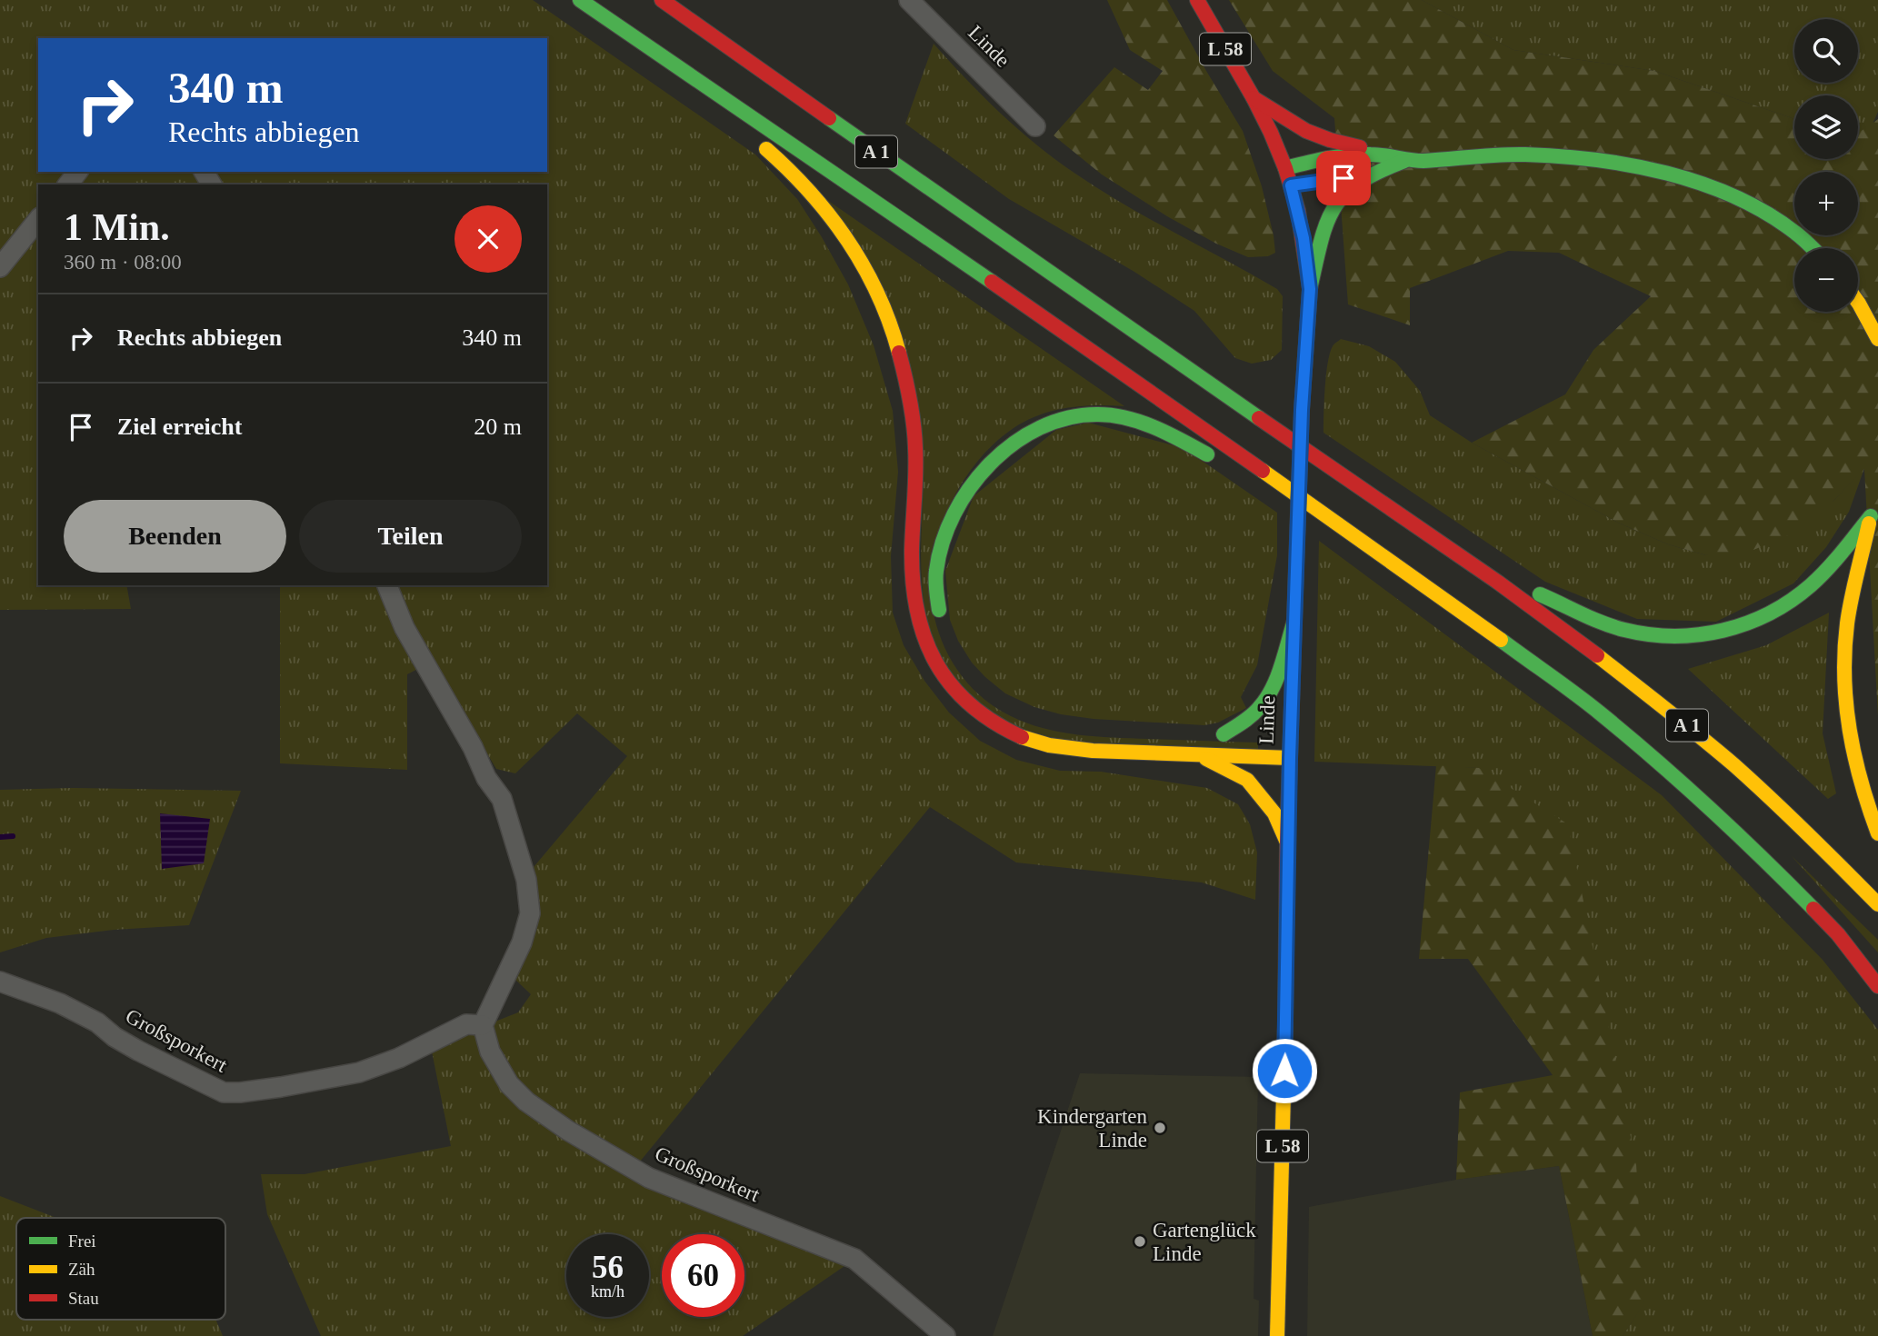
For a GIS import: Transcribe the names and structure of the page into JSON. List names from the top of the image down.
{
  "streets": {
    "main road": ["Linde", "L 58", "A 1"],
    "street": ["Großsporkert"]
  },
  "crossings": [
    ["Linde", "L 58"]
  ],
  "places": ["Kindergarten Linde", "Gartenglück Linde"],
  "legend": ["Frei", "Zäh", "Stau"],
  "page": {
    "map_buttons": ["+", "−"],
    "turn": ["340 m", "Rechts abbiegen"],
    "heading": ["1 Min.", "360 m · 08:00"],
    "list": [
      {
        "name": "Rechts abbiegen",
        "value": "340 m"
      },
      {
        "name": "Ziel erreicht",
        "value": "20 m"
      }
    ],
    "buttons": ["Beenden", "Teilen"],
    "speed": "56 km/h",
    "limit": "60"
  }
}
